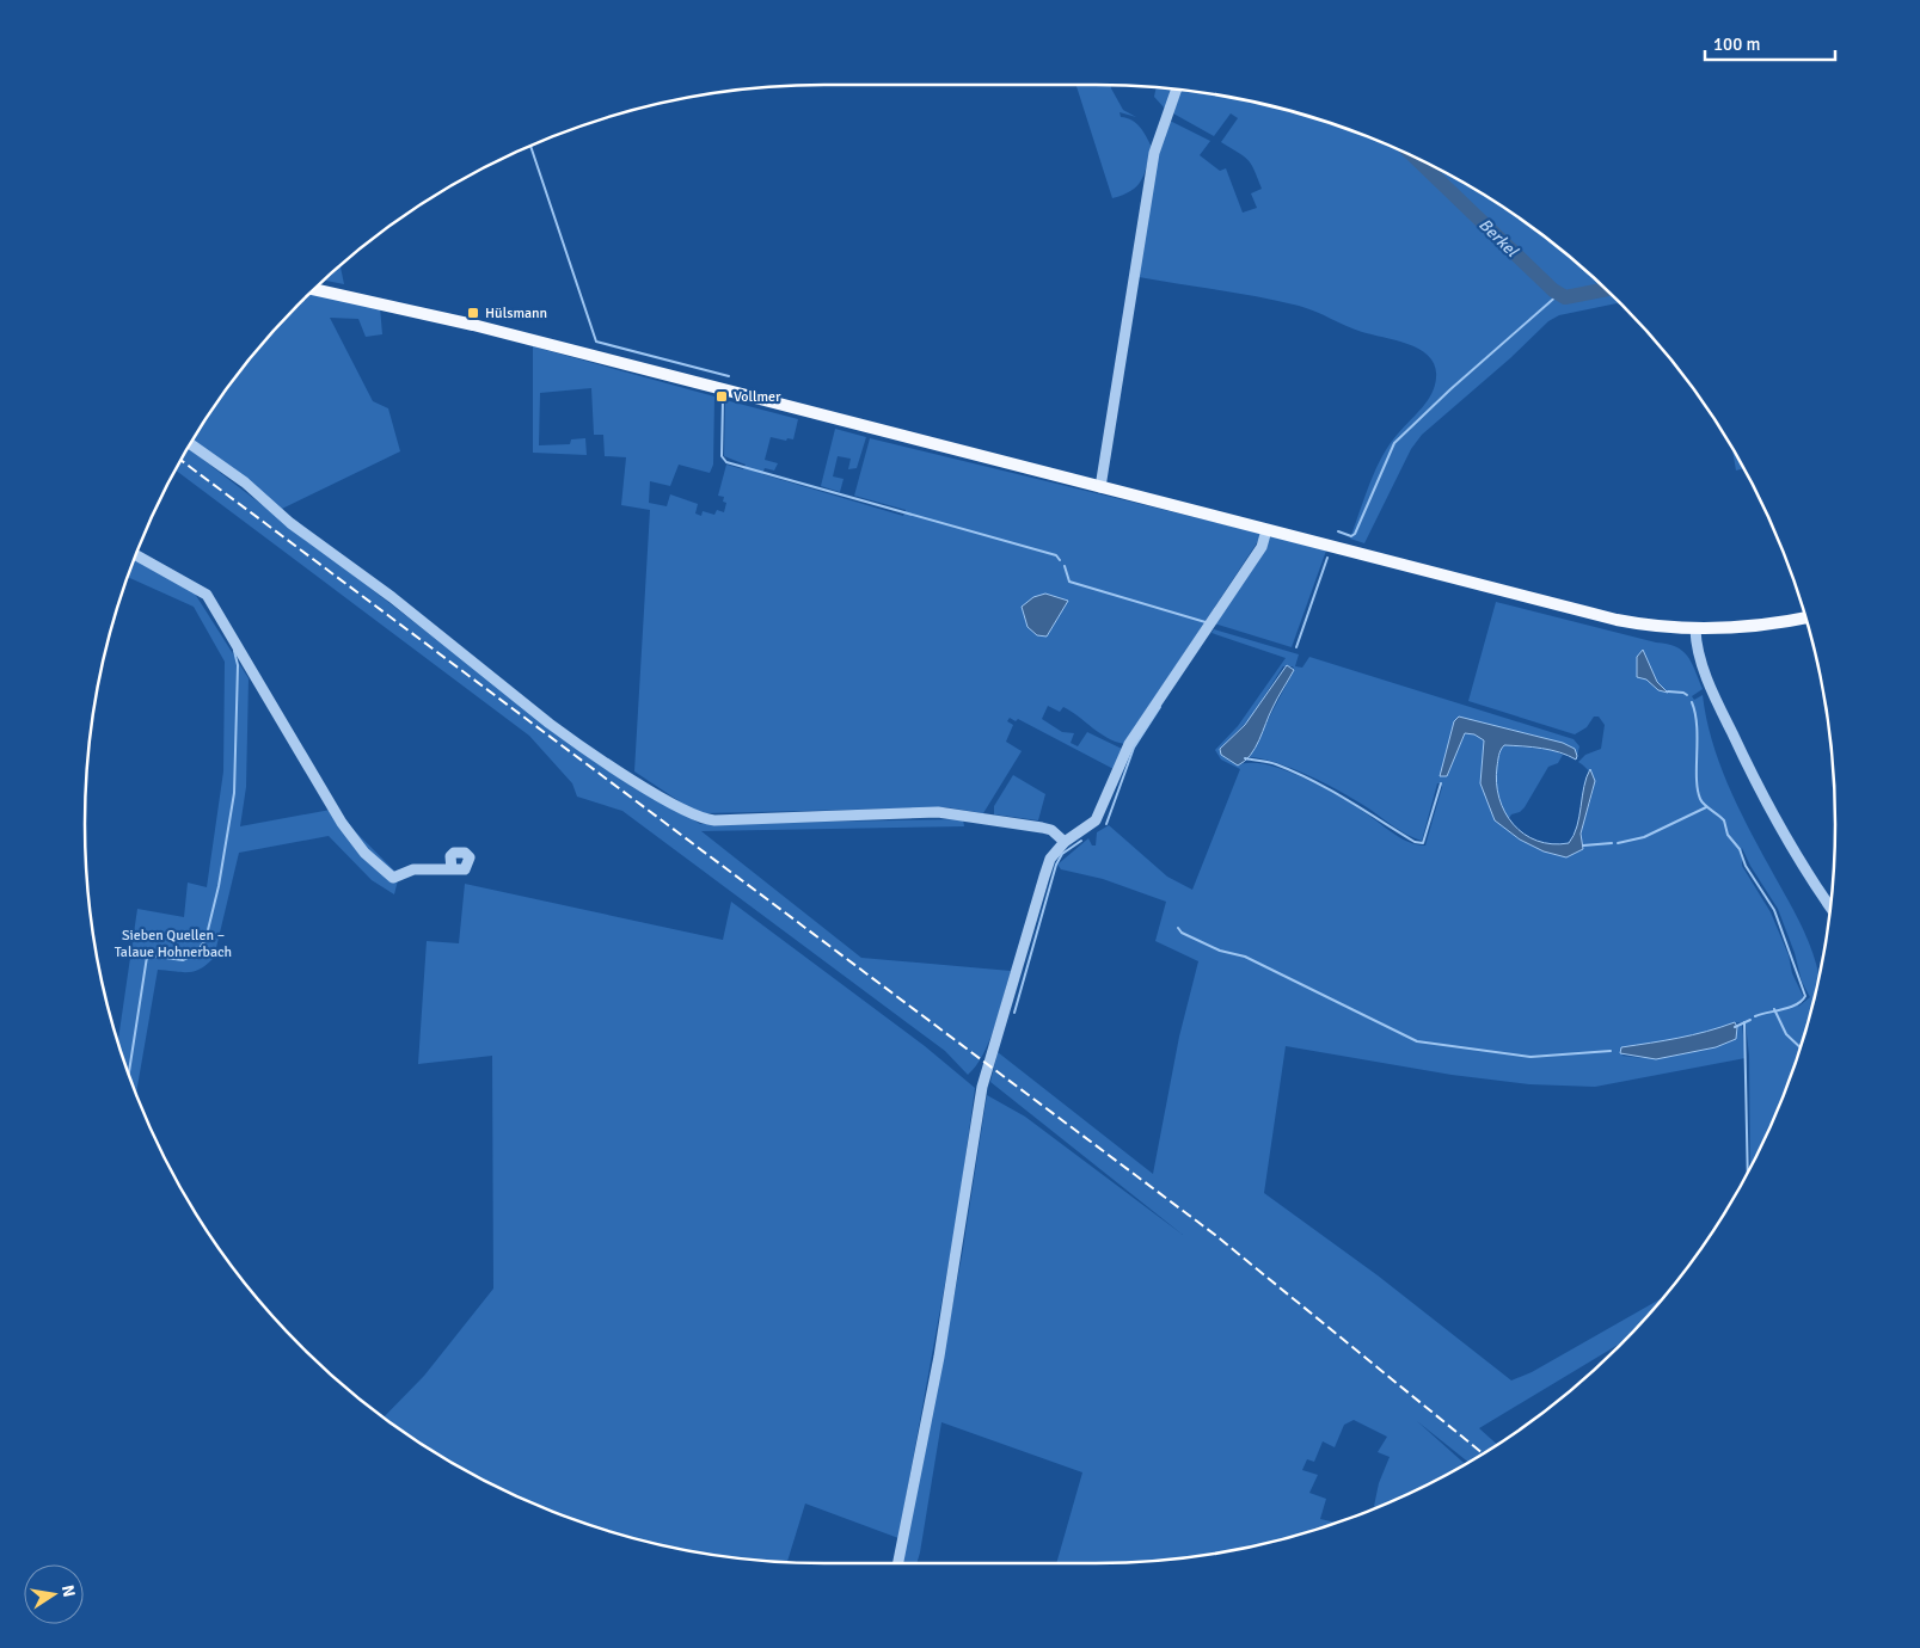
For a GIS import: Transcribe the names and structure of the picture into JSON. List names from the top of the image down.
{
  "water": ["Berkel"],
  "parks": ["Sieben Quellen – Talaue Hohnerbach"],
  "places": {
    "transit": ["Hülsmann", "Vollmer"]
  },
  "scale_bar": "100 m",
  "north": "right"
}
